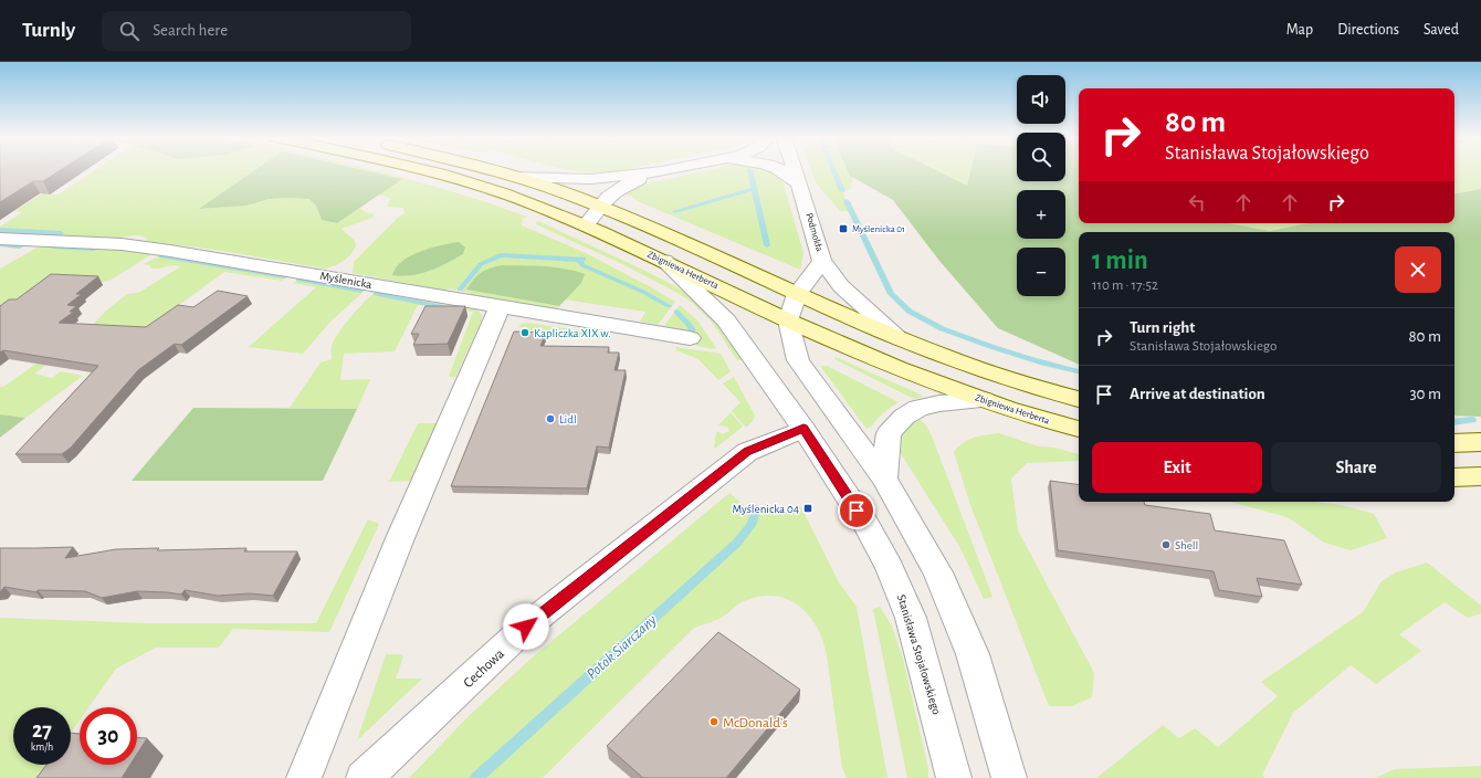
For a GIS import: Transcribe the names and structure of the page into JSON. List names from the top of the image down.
{
  "streets": {
    "main road": ["Zbigniewa Herberta"],
    "street": [
      "Podmokła",
      "Myślenicka",
      "Stanisława Stojałowskiego",
      "Cechowa"
    ]
  },
  "crossings": [
    ["Podmokła", "Zbigniewa Herberta"],
    ["Zbigniewa Herberta", "Stanisława Stojałowskiego"],
    ["Stanisława Stojałowskiego", "Cechowa"]
  ],
  "water": ["Potok Siarczany"],
  "places": {
    "transit": ["Myślenicka 01", "Myślenicka 04"],
    "other": [
      "Kapliczka XIX w.",
      "Lidl",
      "Shell",
      "McDonald's"
    ]
  },
  "page": {
    "header": "Turnly",
    "search": "Search here",
    "nav": ["Map", "Directions", "Saved"],
    "map_buttons": ["+", "−"],
    "turn": ["80 m", "Stanisława Stojałowskiego"],
    "heading": ["1 min", "110 m · 17:52"],
    "list": [
      {
        "name": "Turn right",
        "note": "Stanisława Stojałowskiego",
        "value": "80 m"
      },
      {
        "name": "Arrive at destination",
        "value": "30 m"
      }
    ],
    "buttons": ["Exit", "Share"],
    "speed": "27 km/h",
    "limit": "30"
  }
}
